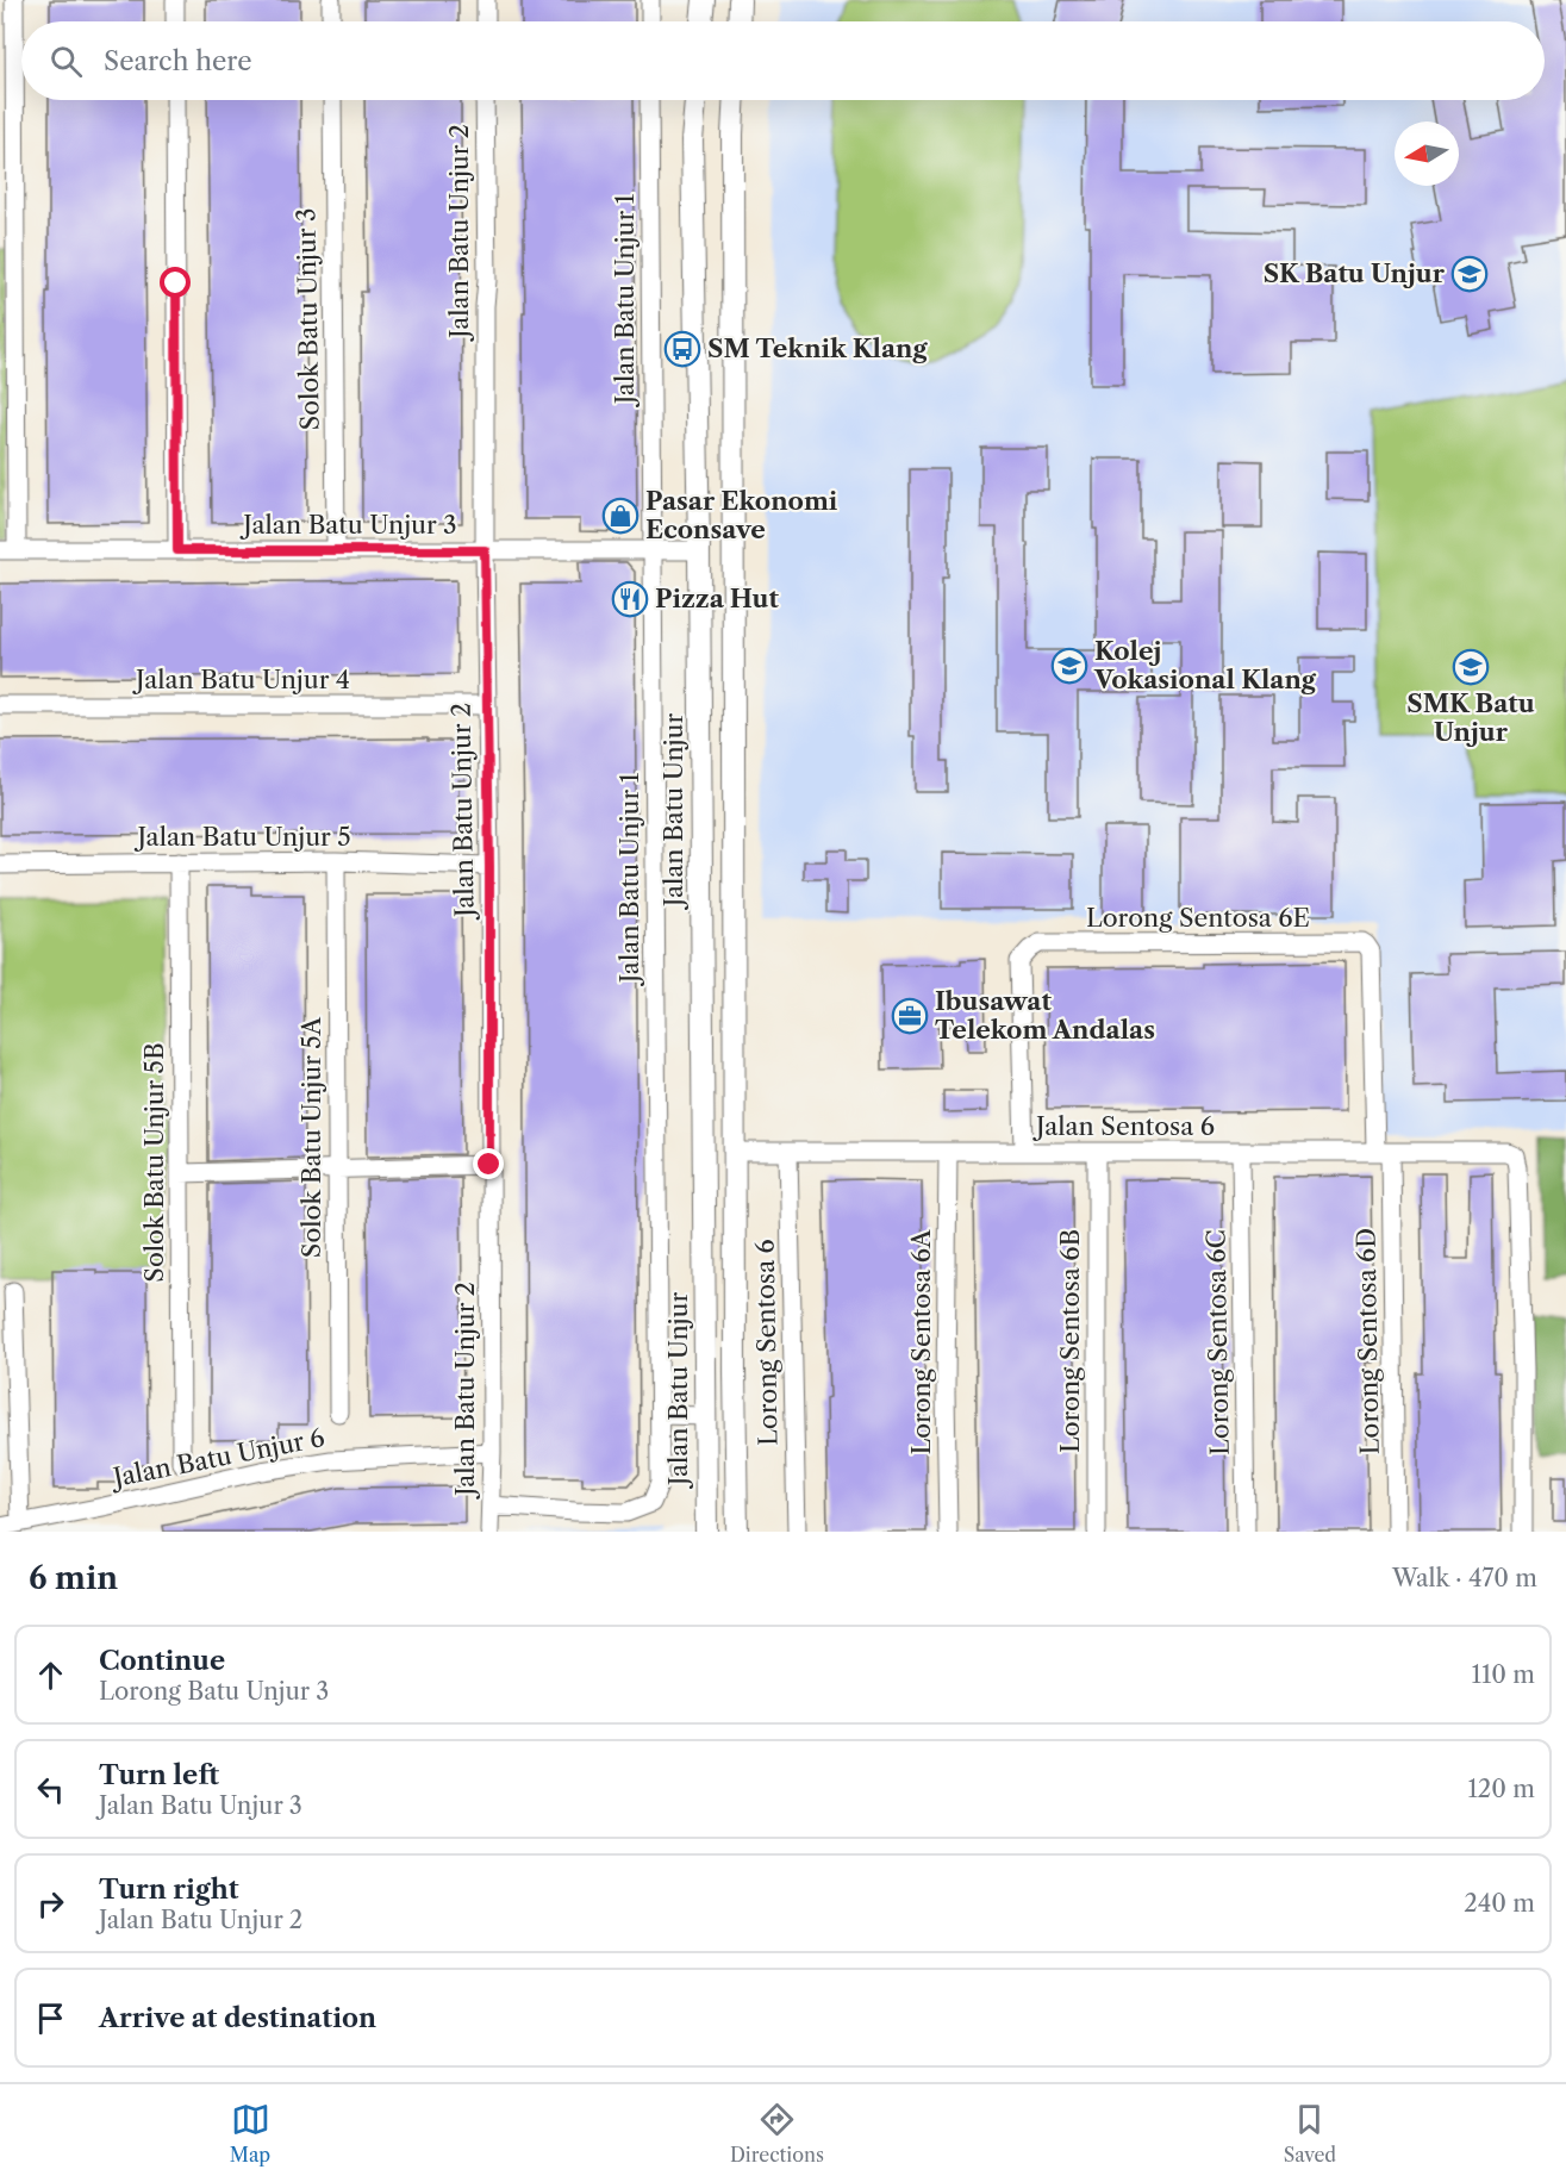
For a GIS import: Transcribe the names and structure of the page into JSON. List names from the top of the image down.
{
  "streets": {
    "main road": ["Jalan Batu Unjur"],
    "street": [
      "Jalan Batu Unjur 2",
      "Jalan Batu Unjur 1",
      "Solok Batu Unjur 3",
      "Jalan Batu Unjur 3",
      "Jalan Batu Unjur 4",
      "Jalan Batu Unjur 5",
      "Lorong Sentosa 6E",
      "Jalan Sentosa 6",
      "Solok Batu Unjur 5A",
      "Solok Batu Unjur 5B",
      "Lorong Sentosa 6B",
      "Lorong Sentosa 6D",
      "Lorong Sentosa 6",
      "Lorong Sentosa 6A",
      "Lorong Sentosa 6C",
      "Jalan Batu Unjur 6"
    ]
  },
  "crossings": [
    ["Jalan Batu Unjur 2", "Jalan Batu Unjur 1"],
    ["Jalan Batu Unjur 2", "Jalan Batu Unjur 3"],
    ["Jalan Batu Unjur 2", "Jalan Batu Unjur 4"],
    ["Jalan Batu Unjur 2", "Jalan Batu Unjur 5"],
    ["Jalan Batu Unjur 2", "Jalan Batu Unjur 6"],
    ["Jalan Batu Unjur 1", "Jalan Batu Unjur 3"],
    ["Solok Batu Unjur 3", "Jalan Batu Unjur 3"],
    ["Jalan Batu Unjur 3", "Jalan Batu Unjur"],
    ["Jalan Batu Unjur 5", "Solok Batu Unjur 5A"],
    ["Jalan Batu Unjur 5", "Solok Batu Unjur 5B"],
    ["Lorong Sentosa 6E", "Jalan Sentosa 6"],
    ["Lorong Sentosa 6E", "Lorong Sentosa 6D"],
    ["Jalan Sentosa 6", "Lorong Sentosa 6B"],
    ["Jalan Sentosa 6", "Lorong Sentosa 6D"],
    ["Jalan Sentosa 6", "Lorong Sentosa 6"],
    ["Jalan Sentosa 6", "Lorong Sentosa 6A"],
    ["Jalan Sentosa 6", "Lorong Sentosa 6C"]
  ],
  "places": {
    "school or university": ["SK Batu Unjur", "Kolej Vokasional Klang", "SMK Batu Unjur"],
    "bus stop": ["SM Teknik Klang"],
    "shop": ["Pasar Ekonomi Econsave"],
    "restaurant": ["Pizza Hut"],
    "office": ["Ibusawat Telekom Andalas"]
  },
  "north": "left",
  "page": {
    "search": "Search here",
    "heading": ["6 min", "Walk · 470 m"],
    "list": [
      ["Continue", "Lorong Batu Unjur 3", "110 m"],
      ["Turn left", "Jalan Batu Unjur 3", "120 m"],
      ["Turn right", "Jalan Batu Unjur 2", "240 m"],
      "Arrive at destination"
    ],
    "nav": ["Map", "Directions", "Saved"]
  }
}
